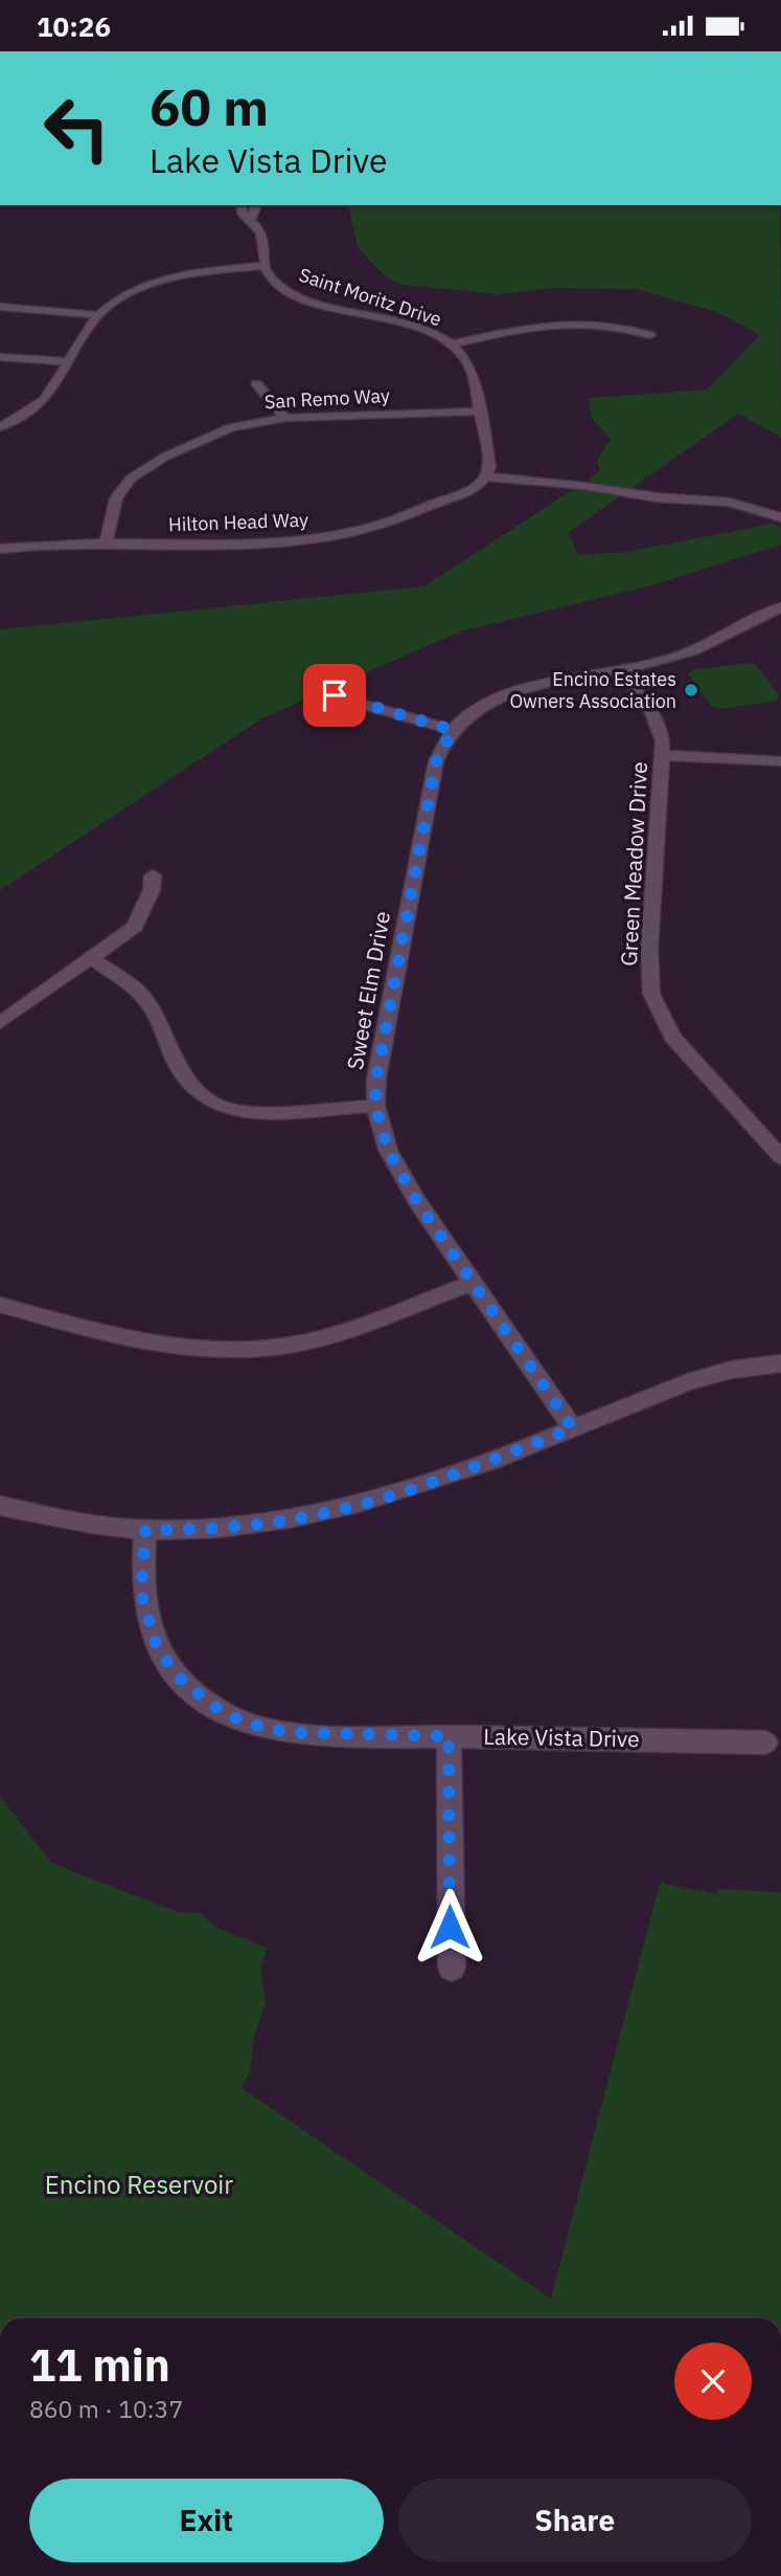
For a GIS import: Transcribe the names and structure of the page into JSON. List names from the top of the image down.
{
  "streets": {
    "street": [
      "Saint Moritz Drive",
      "San Remo Way",
      "Hilton Head Way",
      "Green Meadow Drive",
      "Sweet Elm Drive",
      "Lake Vista Drive"
    ]
  },
  "crossings": [
    ["Saint Moritz Drive", "San Remo Way"],
    ["San Remo Way", "Hilton Head Way"]
  ],
  "parks": ["Encino Reservoir"],
  "places": ["Encino Estates Owners Association"],
  "page": {
    "status": "10:26",
    "turn": ["60 m", "Lake Vista Drive"],
    "heading": ["11 min", "860 m · 10:37"],
    "buttons": ["Exit", "Share"]
  }
}
